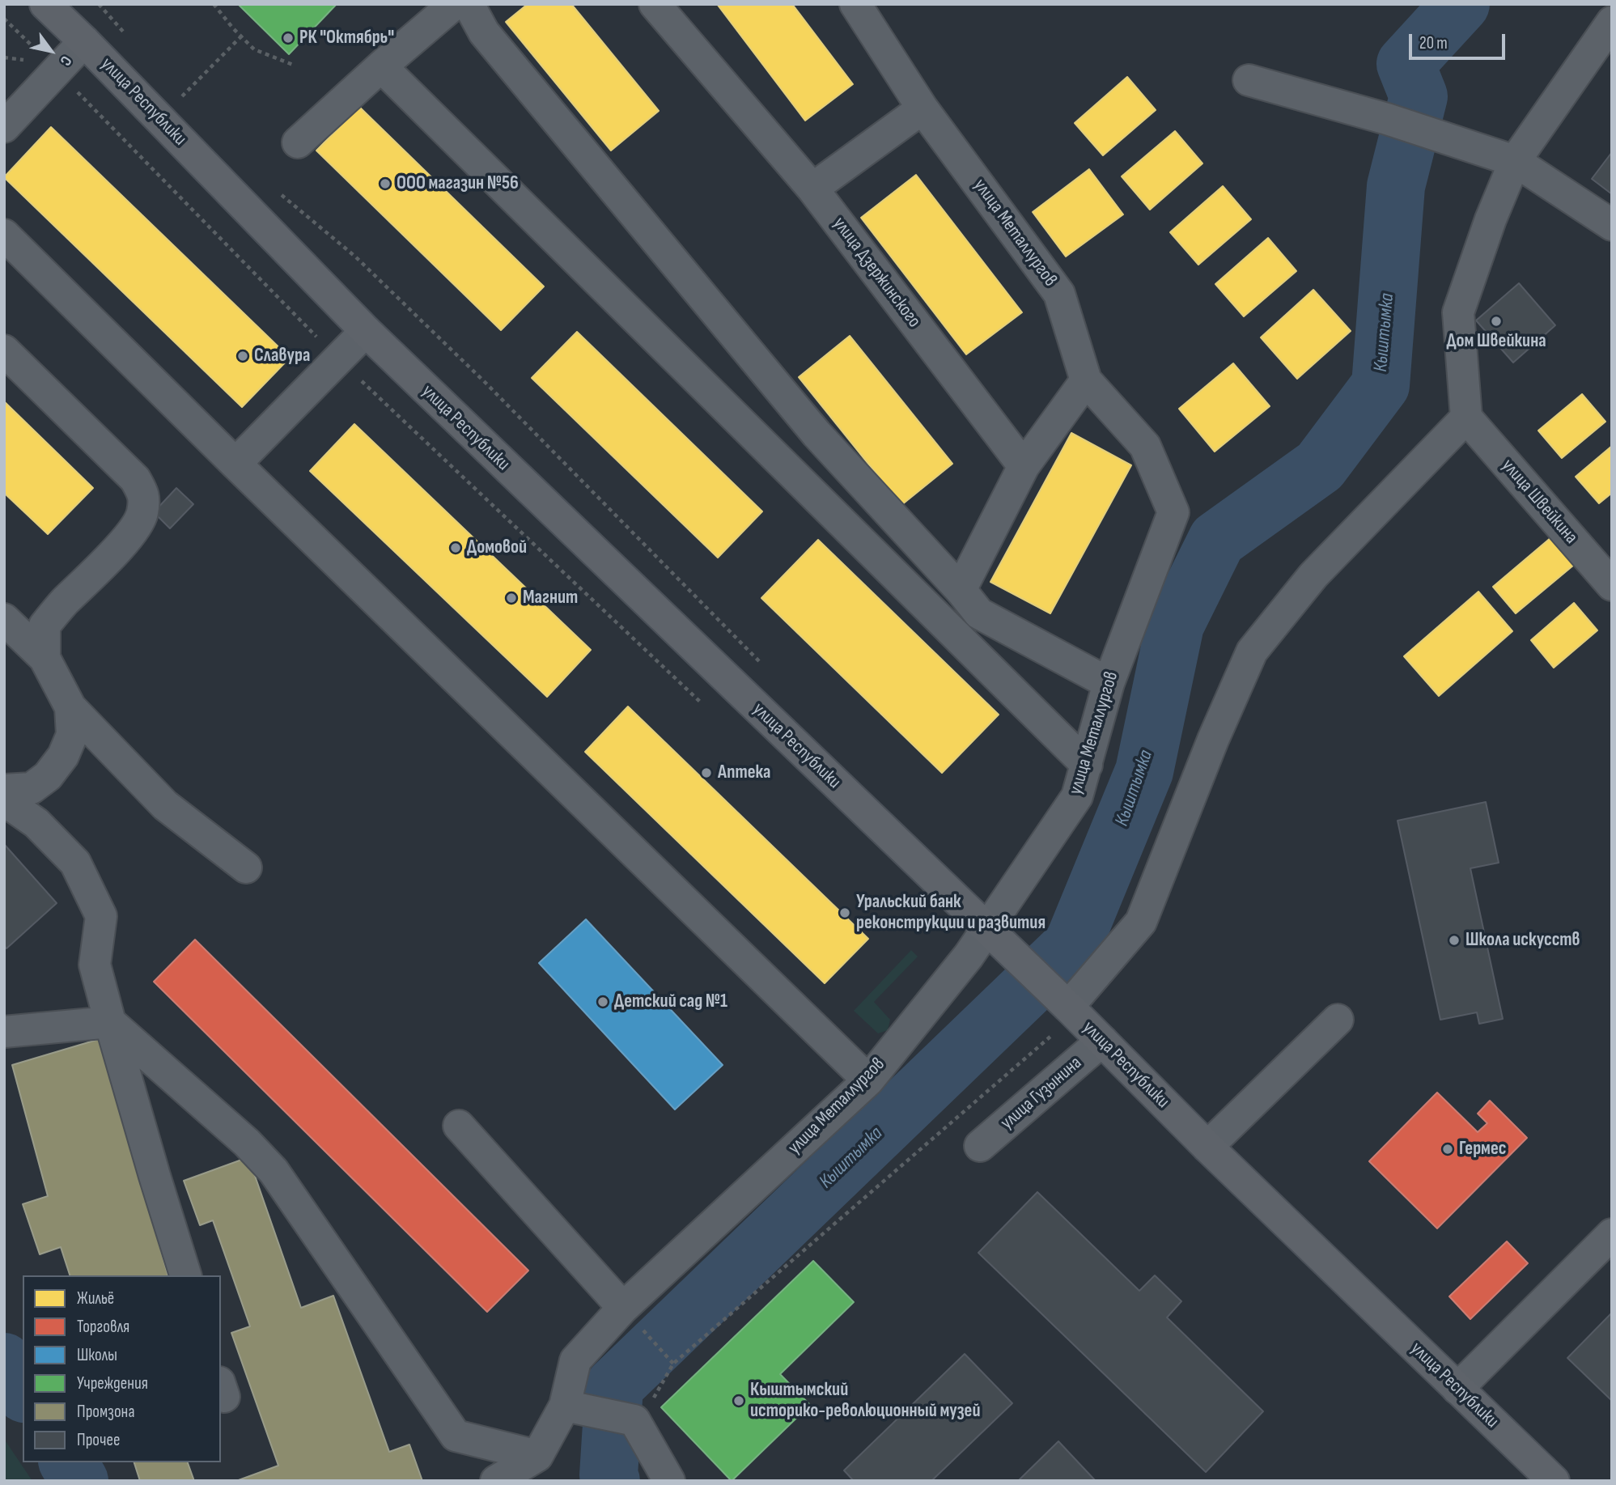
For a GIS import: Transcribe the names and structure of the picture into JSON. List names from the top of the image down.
{
  "streets": {
    "main road": ["улица Республики"],
    "street": [
      "улица Металлургов",
      "улица Дзержинского",
      "улица Швейкина",
      "улица Гузынина"
    ]
  },
  "crossings": [
    ["улица Республики", "улица Металлургов"],
    ["улица Республики", "улица Гузынина"]
  ],
  "water": ["Кыштымка"],
  "places": [
    "РК \"Октябрь\"",
    "ООО магазин №56",
    "Дом Швейкина",
    "Славура",
    "Домовой",
    "Магнит",
    "Аптека",
    "Уральский банк реконструкции и развития",
    "Школа искусств",
    "Детский сад №1",
    "Гермес",
    "Кыштымский историко-революционный музей"
  ],
  "legend": [
    "Жильё",
    "Торговля",
    "Школы",
    "Учреждения",
    "Промзона",
    "Прочее"
  ],
  "scale_bar": "20 m",
  "north": "bottom right"
}
